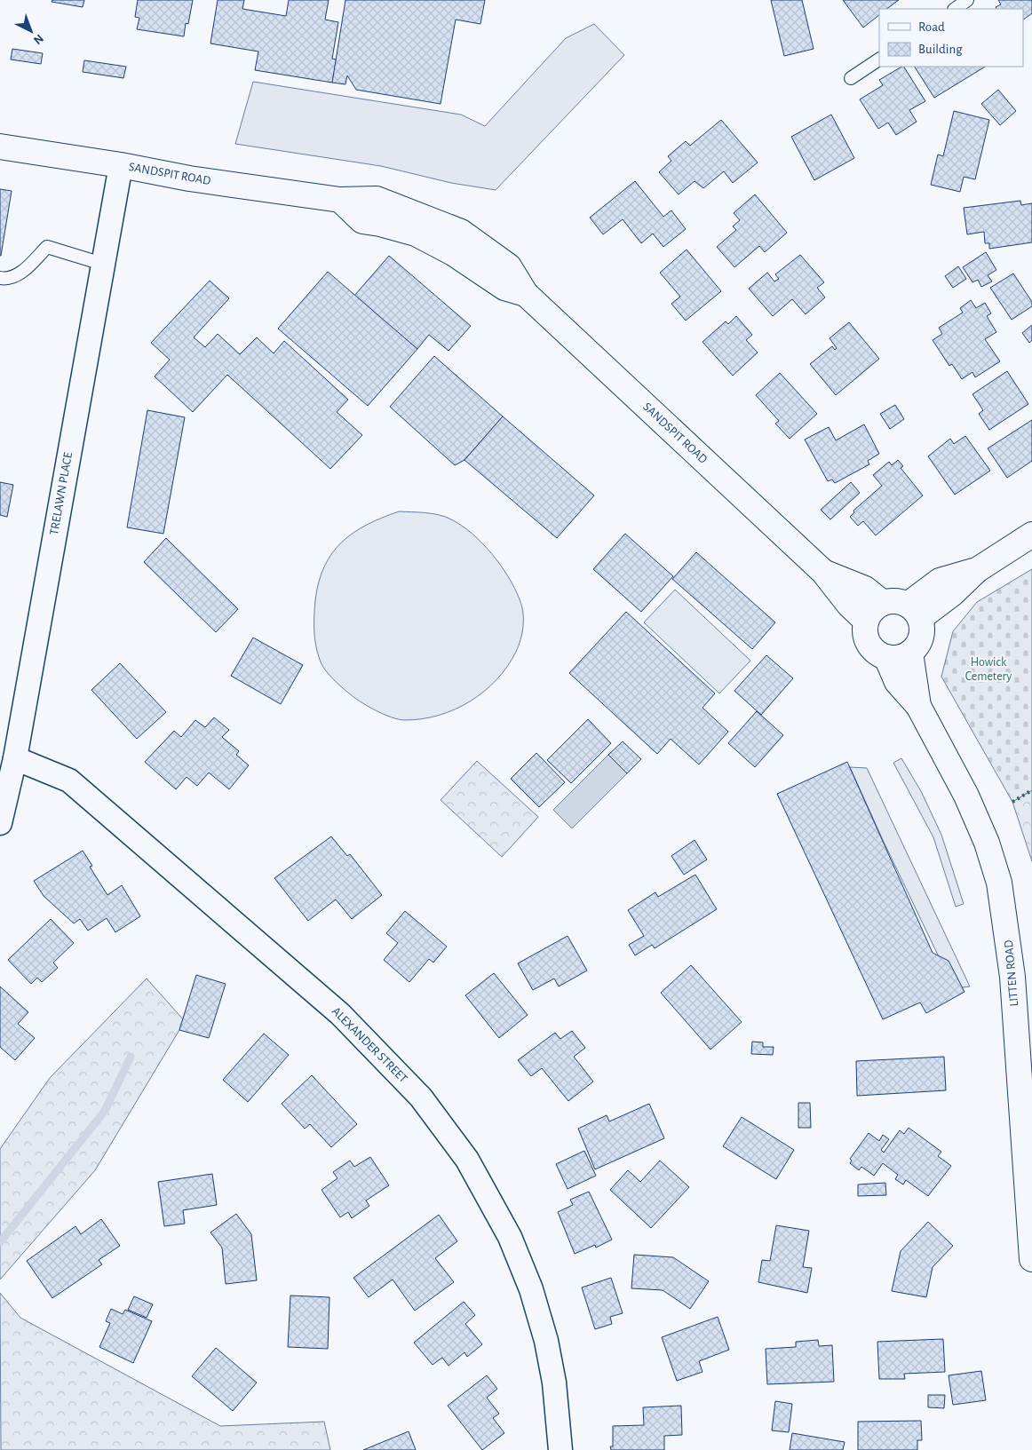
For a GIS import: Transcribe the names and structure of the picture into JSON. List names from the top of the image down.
{
  "streets": {
    "main road": ["SANDSPIT ROAD", "LITTEN ROAD"],
    "street": ["TRELAWN PLACE", "ALEXANDER STREET"]
  },
  "crossings": [
    ["SANDSPIT ROAD", "TRELAWN PLACE"],
    ["SANDSPIT ROAD", "LITTEN ROAD"],
    ["TRELAWN PLACE", "ALEXANDER STREET"]
  ],
  "parks": ["Howick Cemetery"],
  "legend": ["Road", "Building"],
  "north": "bottom right"
}
